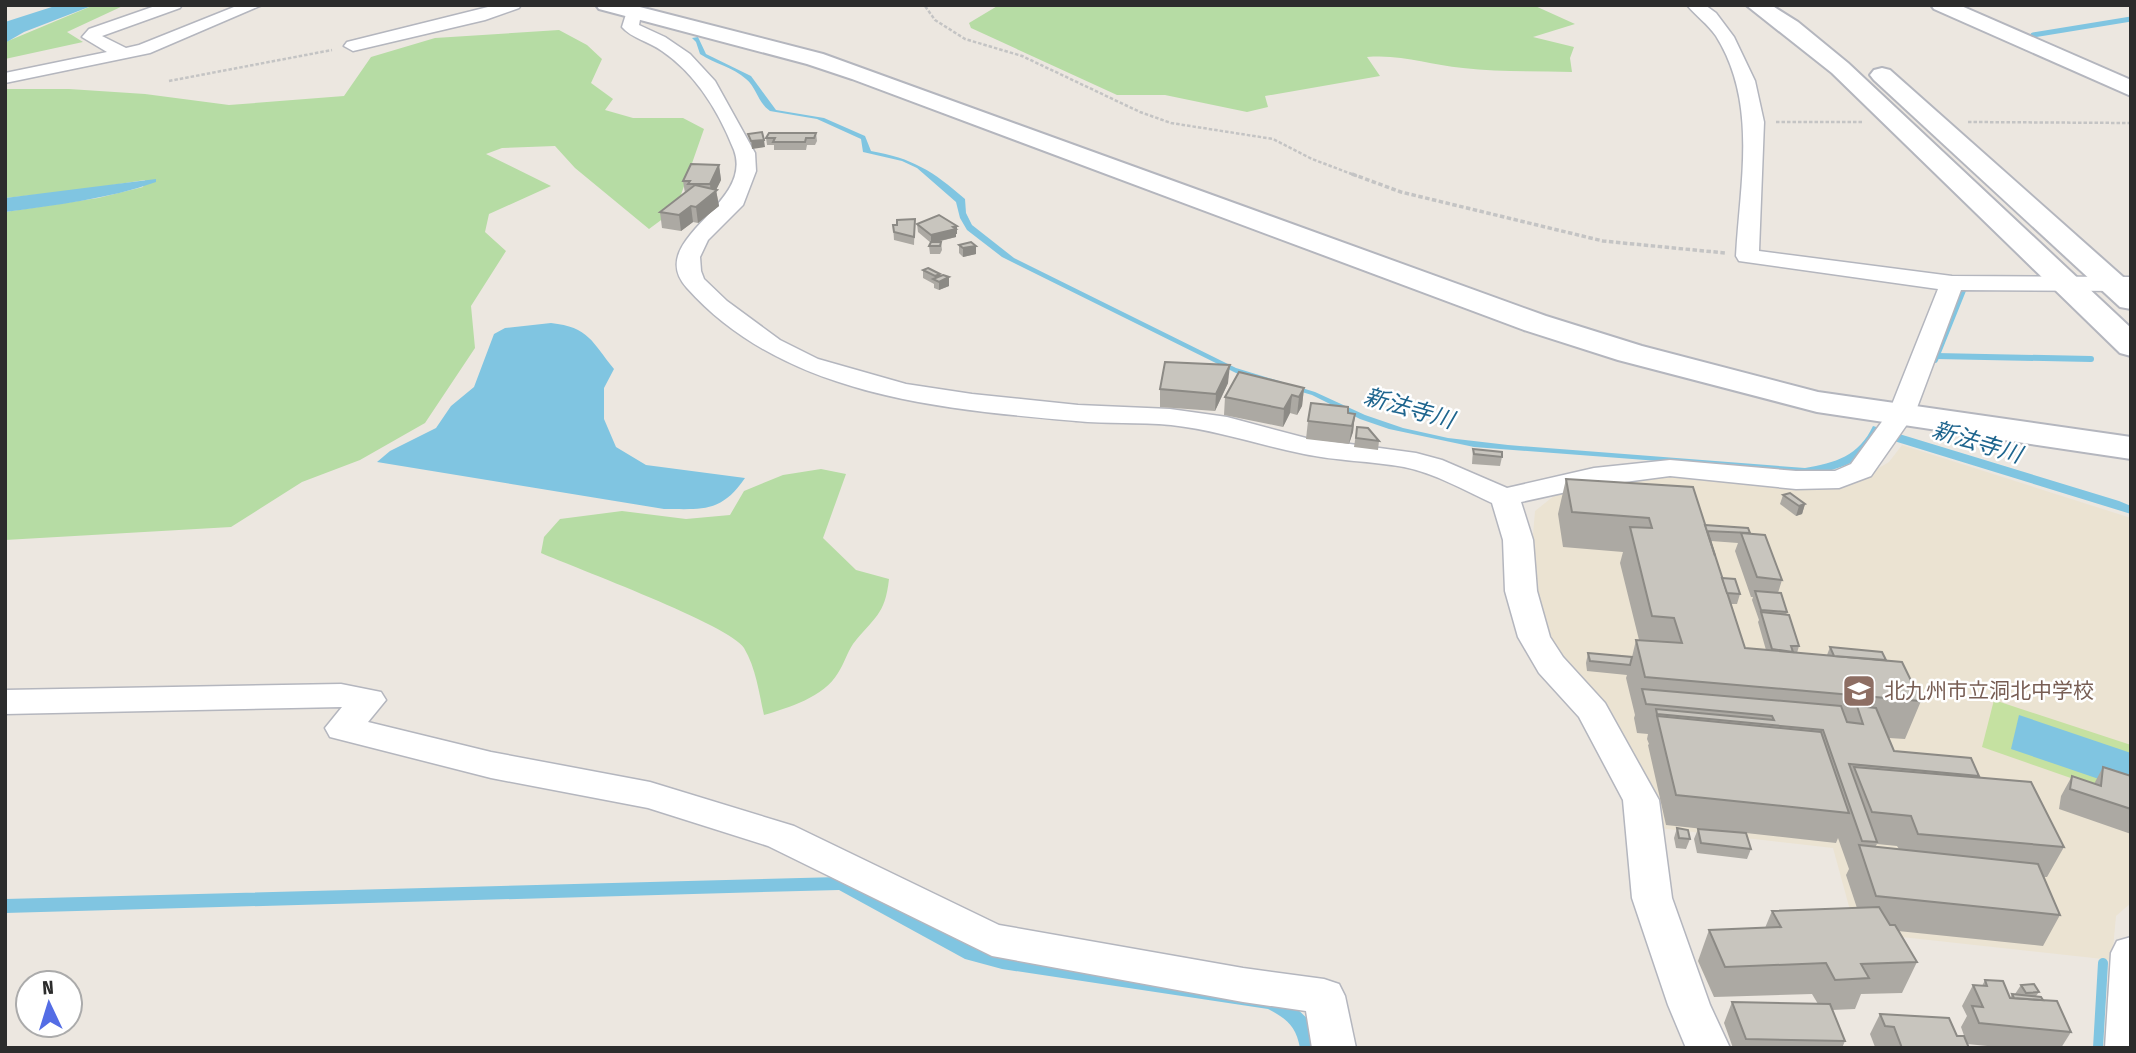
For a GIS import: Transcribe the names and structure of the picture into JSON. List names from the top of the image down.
{
  "water": ["新法寺川"],
  "places": {
    "school or university": ["北九州市立洞北中学校"]
  },
  "north": "top"
}
